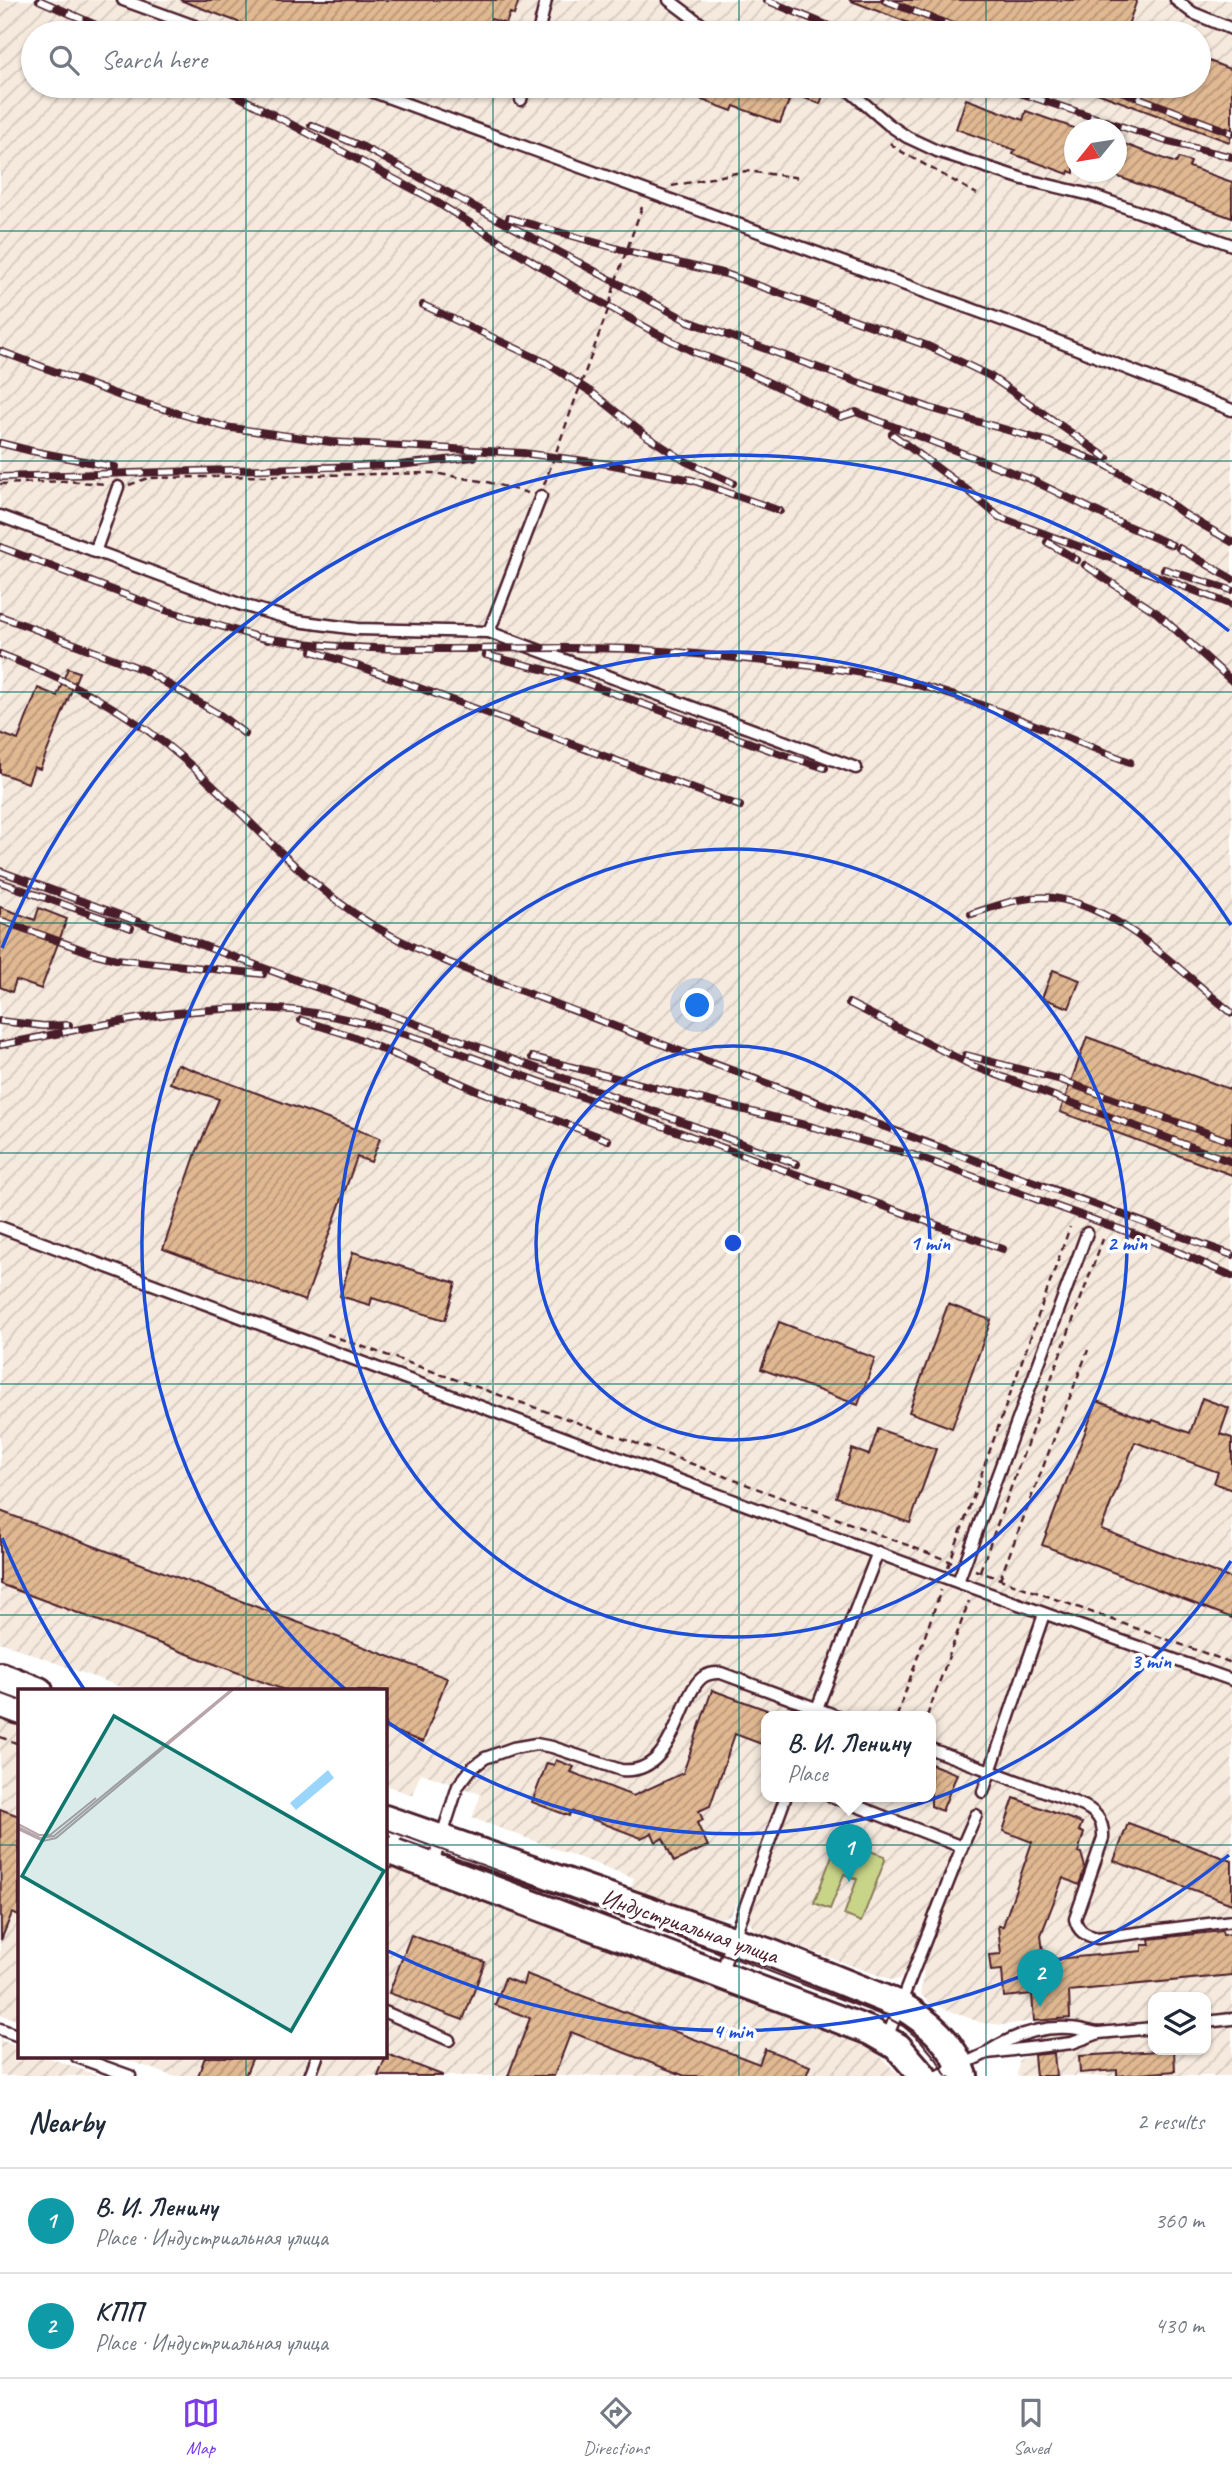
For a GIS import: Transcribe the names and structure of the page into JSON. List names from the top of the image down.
{
  "streets": {
    "main road": ["Индустриальная улица"]
  },
  "north": "bottom left",
  "page": {
    "search": "Search here",
    "popup": ["В. И. Ленину", "Place"],
    "pins": ["1", "2"],
    "heading": ["Nearby", "2 results"],
    "list": [
      {
        "mark": "1",
        "name": "В. И. Ленину",
        "note": "Place · Индустриальная улица",
        "value": "360 m"
      },
      {
        "mark": "2",
        "name": "КПП",
        "note": "Place · Индустриальная улица",
        "value": "430 m"
      }
    ],
    "nav": ["Map", "Directions", "Saved"]
  },
  "rings": [
    "1 min",
    "2 min",
    "3 min",
    "4 min"
  ]
}
